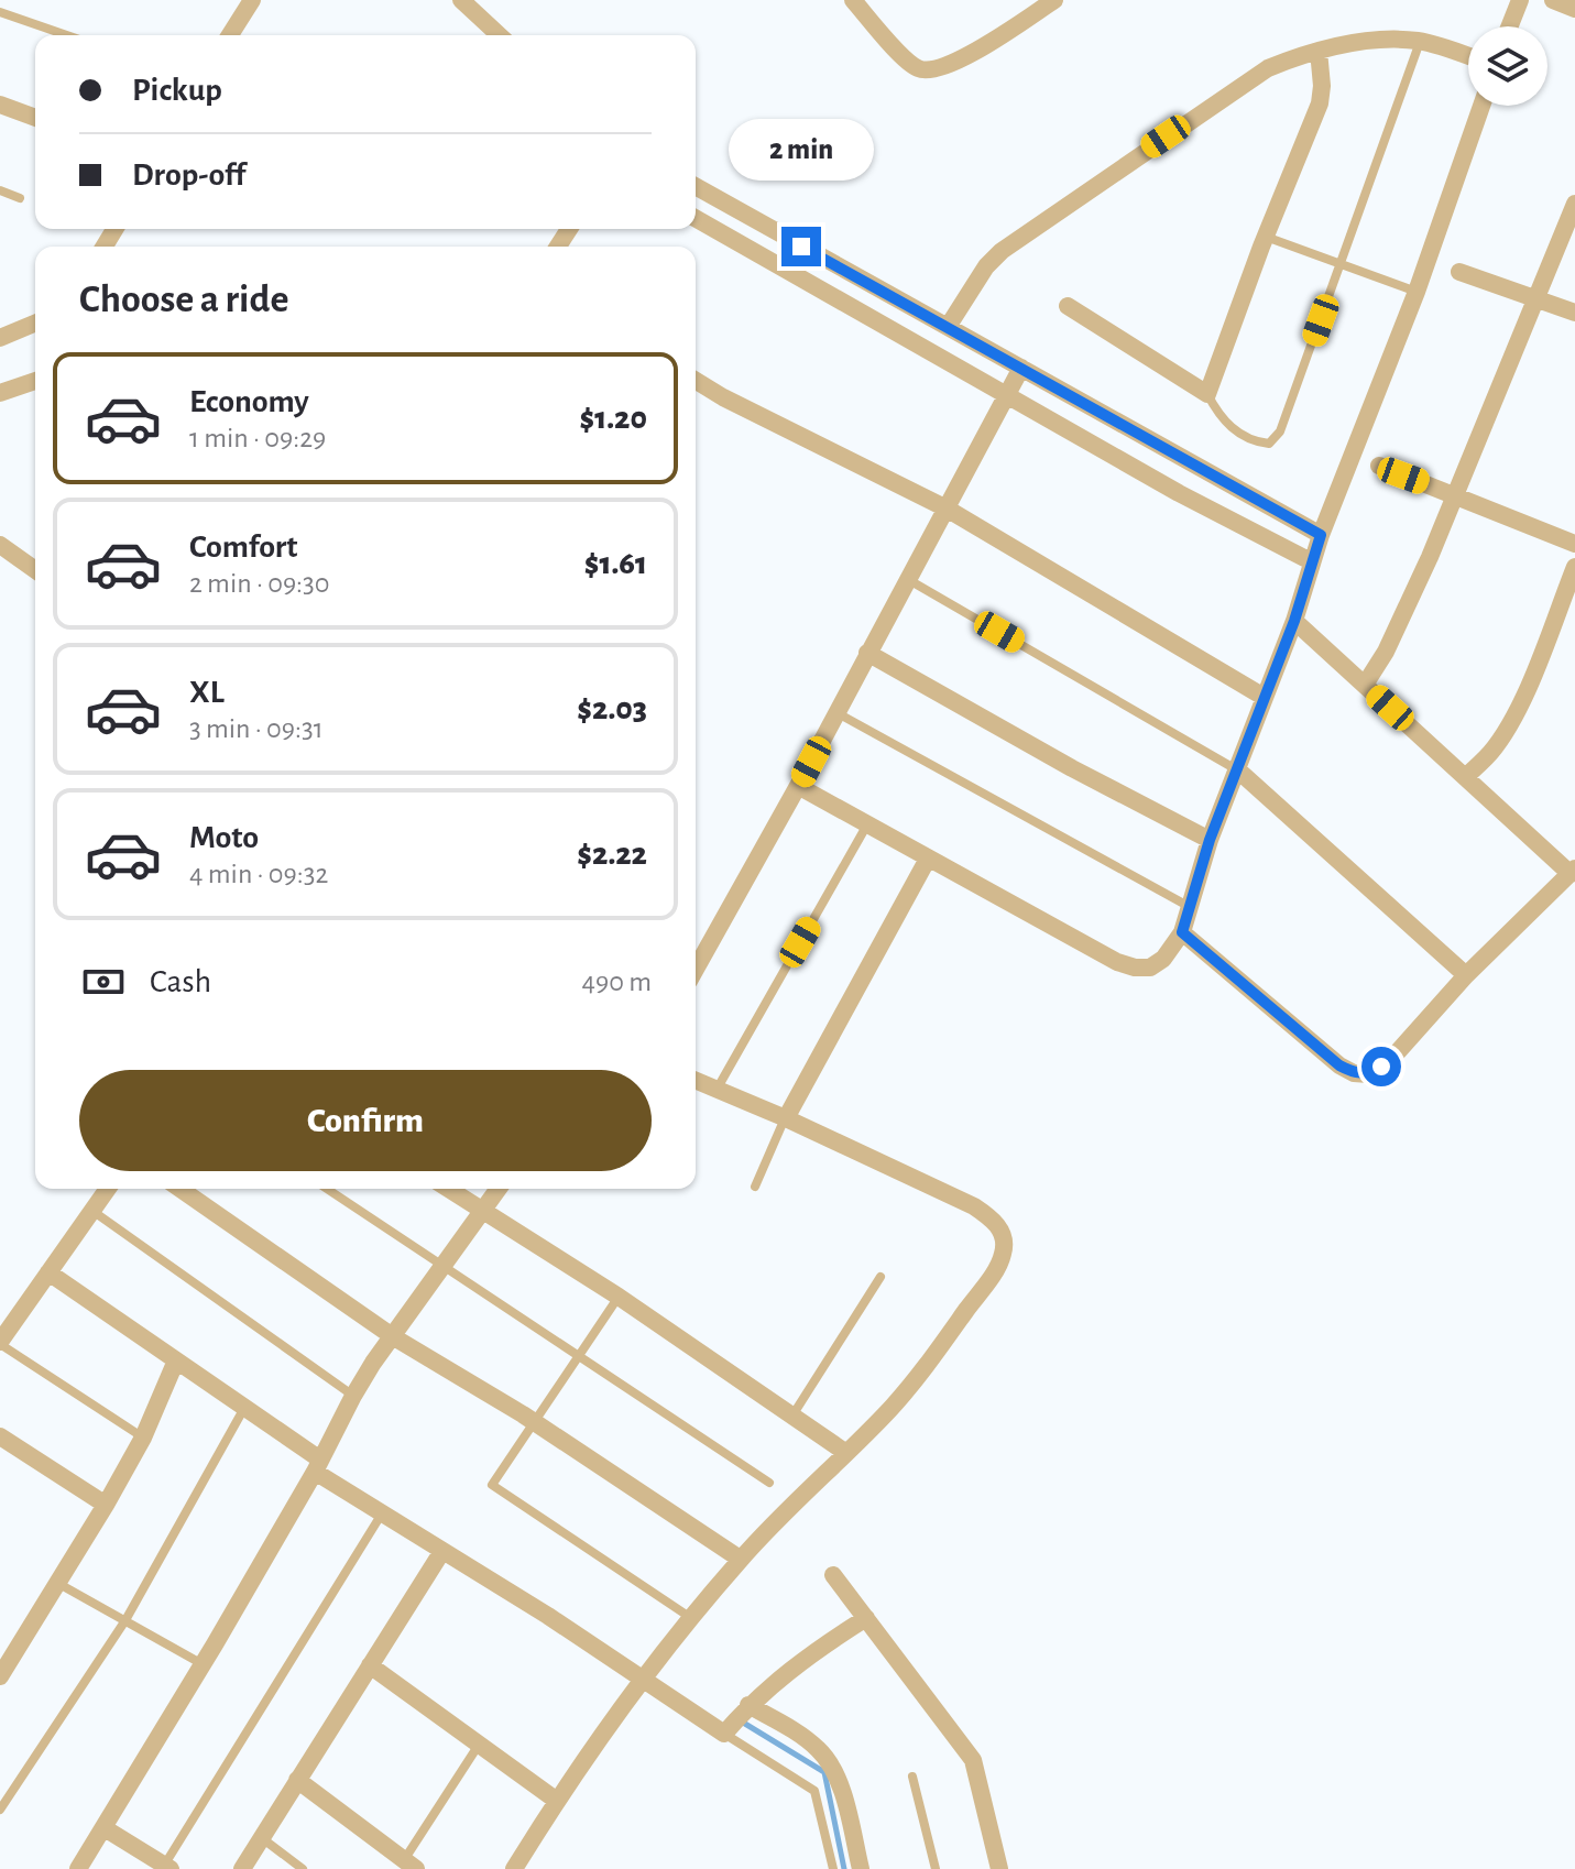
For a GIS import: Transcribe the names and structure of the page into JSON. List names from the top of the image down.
{
  "page": {
    "banner": ["Pickup", "Drop-off"],
    "bubble": "2 min",
    "heading": "Choose a ride",
    "list": [
      {
        "name": "Economy",
        "note": "1 min · 09:29",
        "value": "$1.20"
      },
      {
        "name": "Comfort",
        "note": "2 min · 09:30",
        "value": "$1.61"
      },
      {
        "name": "XL",
        "note": "3 min · 09:31",
        "value": "$2.03"
      },
      {
        "name": "Moto",
        "note": "4 min · 09:32",
        "value": "$2.22"
      }
    ],
    "pay": ["Cash", "490 m"],
    "buttons": "Confirm"
  }
}
